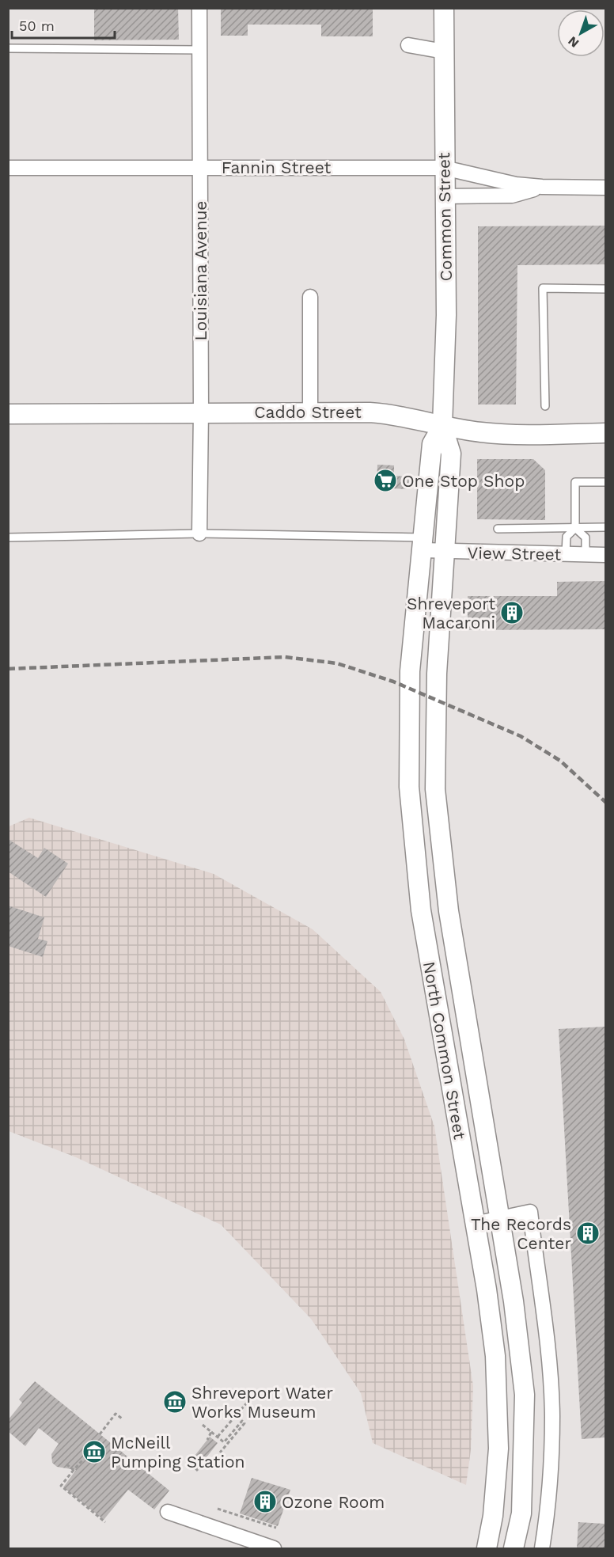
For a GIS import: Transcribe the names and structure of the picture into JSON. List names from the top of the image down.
{
  "streets": {
    "main road": ["Common Street", "Caddo Street", "North Common Street"],
    "street": ["Fannin Street", "Louisiana Avenue", "View Street"]
  },
  "crossings": [
    ["Fannin Street", "Common Street"],
    ["Fannin Street", "Louisiana Avenue"],
    ["Common Street", "Caddo Street"],
    ["Common Street", "View Street"],
    ["Common Street", "North Common Street"],
    ["Louisiana Avenue", "Caddo Street"],
    ["View Street", "North Common Street"]
  ],
  "places": {
    "supermarket": ["One Stop Shop"],
    "building": ["Shreveport Macaroni", "The Records Center", "Ozone Room"],
    "museum": ["Shreveport Water Works Museum", "McNeill Pumping Station"]
  },
  "scale_bar": "50 m",
  "north": "bottom left"
}
